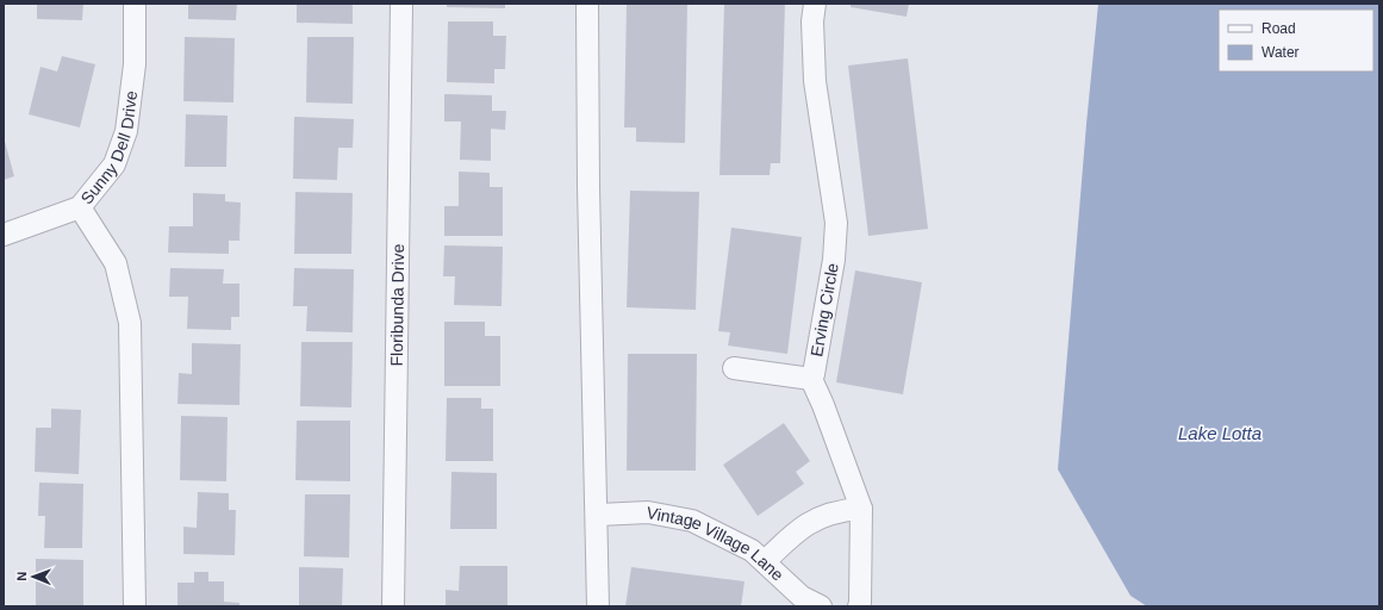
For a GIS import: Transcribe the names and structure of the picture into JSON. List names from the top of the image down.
{
  "streets": {
    "street": [
      "Sunny Dell Drive",
      "Floribunda Drive",
      "Erving Circle",
      "Vintage Village Lane"
    ]
  },
  "water": ["Lake Lotta"],
  "legend": ["Road", "Water"],
  "north": "left"
}
